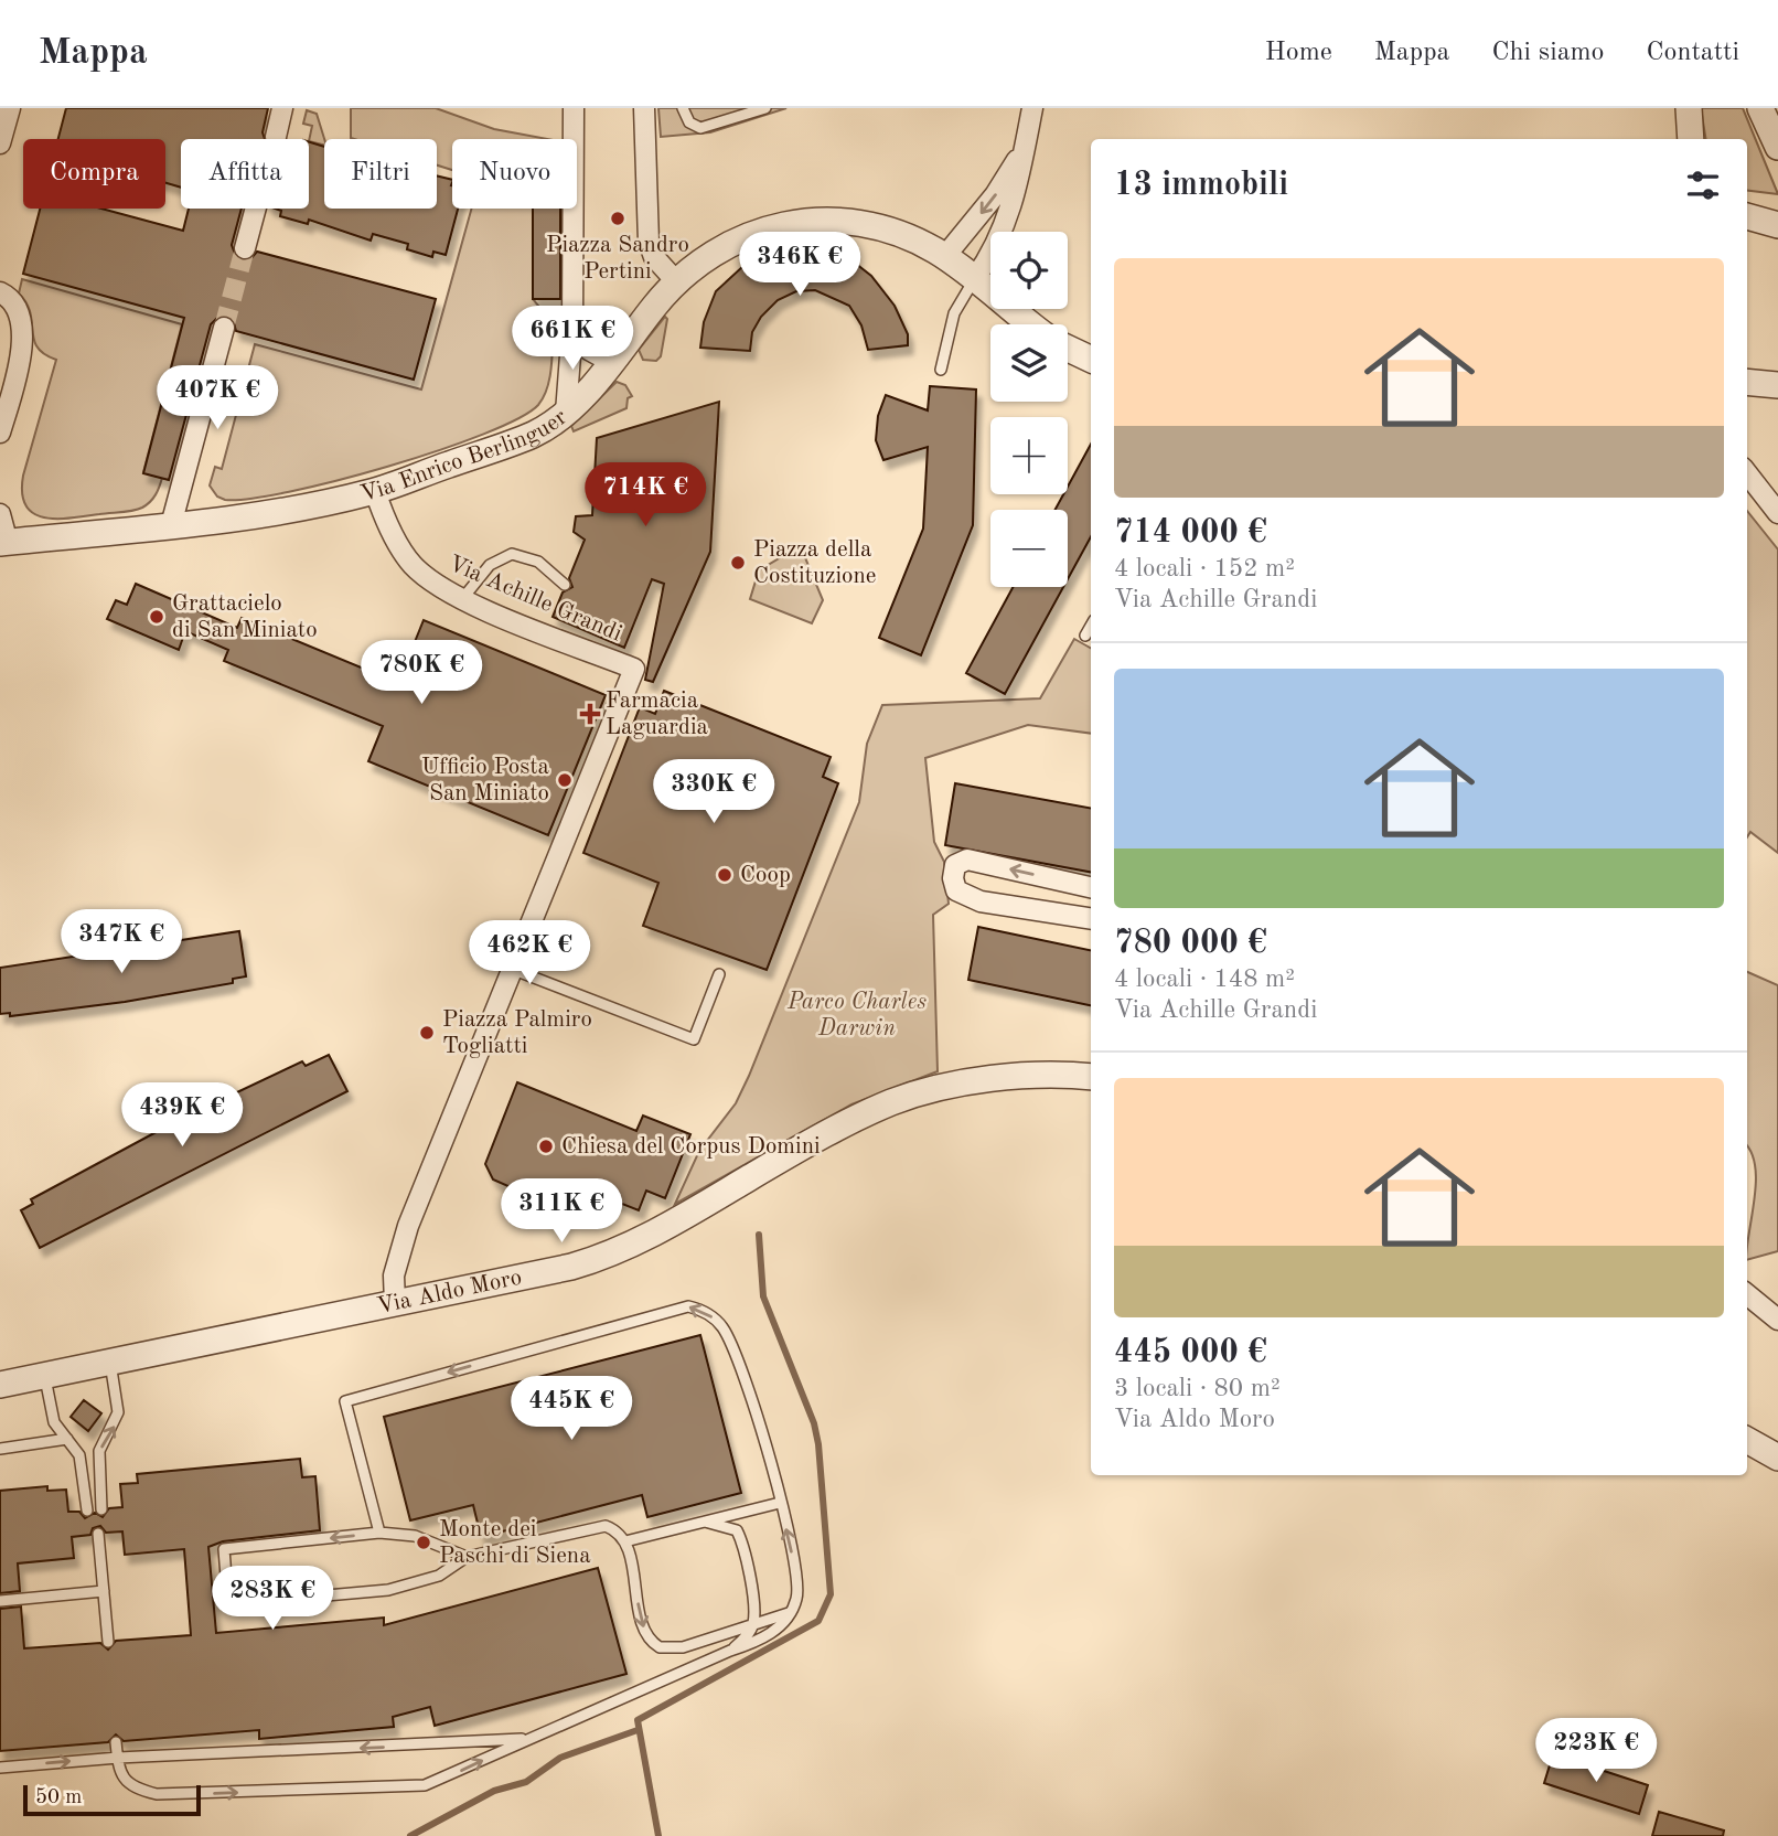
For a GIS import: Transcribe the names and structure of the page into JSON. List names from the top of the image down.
{
  "streets": {
    "street": ["Via Enrico Berlinguer", "Via Achille Grandi", "Via Aldo Moro"]
  },
  "crossings": [
    ["Via Enrico Berlinguer", "Via Achille Grandi"]
  ],
  "parks": ["Parco Charles Darwin"],
  "places": {
    "other": [
      "Piazza Sandro Pertini",
      "Piazza della Costituzione",
      "Grattacielo di San Miniato",
      "Ufficio Posta San Miniato",
      "Coop",
      "Piazza Palmiro Togliatti",
      "Chiesa del Corpus Domini",
      "Monte dei Paschi di Siena"
    ],
    "health": ["Farmacia Laguardia"]
  },
  "scale_bar": "50 m",
  "page": {
    "header": "Mappa",
    "nav": [
      "Home",
      "Mappa",
      "Chi siamo",
      "Contatti"
    ],
    "chip": [
      "Compra",
      "Affitta",
      "Filtri",
      "Nuovo"
    ],
    "heading": "13 immobili",
    "map_buttons": ["+", "−"],
    "price": [
      "346K €",
      "661K €",
      "407K €",
      "714K €",
      "780K €",
      "330K €",
      "347K €",
      "462K €",
      "439K €",
      "311K €",
      "445K €",
      "283K €",
      "223K €"
    ],
    "list": [
      {
        "name": "714 000 €",
        "note": "4 locali · 152 m² · Via Achille Grandi"
      },
      {
        "name": "780 000 €",
        "note": "4 locali · 148 m² · Via Achille Grandi"
      },
      {
        "name": "445 000 €",
        "note": "3 locali · 80 m² · Via Aldo Moro"
      }
    ],
    "scale": "50 m"
  }
}
